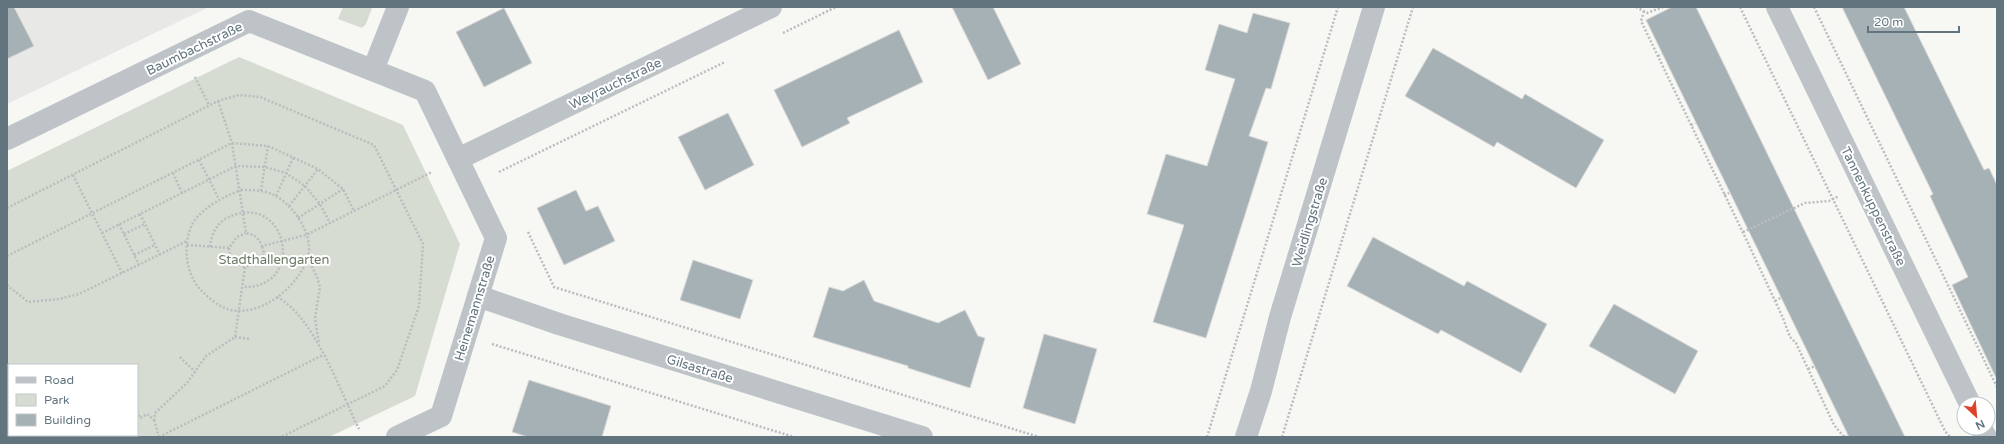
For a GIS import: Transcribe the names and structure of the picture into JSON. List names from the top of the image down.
{
  "streets": {
    "street": [
      "Baumbachstraße",
      "Weyrauchstraße",
      "Tannenkuppenstraße",
      "Weidlingstraße",
      "Heinemannstraße",
      "Gilsastraße"
    ]
  },
  "crossings": [
    ["Baumbachstraße", "Weyrauchstraße"],
    ["Baumbachstraße", "Heinemannstraße"],
    ["Weyrauchstraße", "Heinemannstraße"],
    ["Heinemannstraße", "Gilsastraße"]
  ],
  "parks": ["Stadthallengarten"],
  "legend": ["Road", "Park", "Building"],
  "scale_bar": "20 m",
  "north": "bottom right"
}
